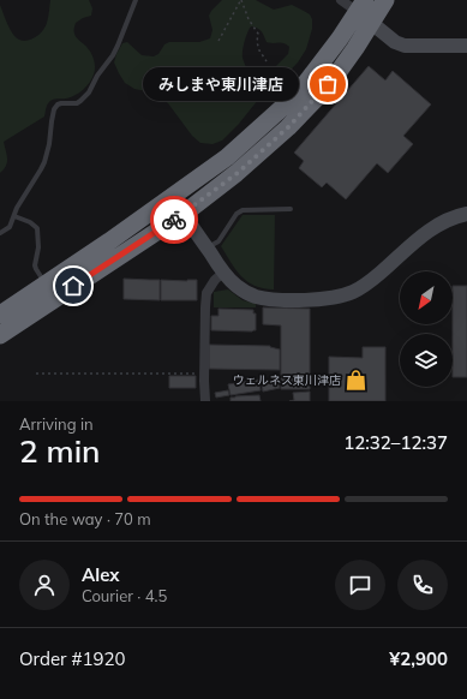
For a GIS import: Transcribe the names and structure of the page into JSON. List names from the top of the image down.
{
  "places": {
    "other": ["みしまや東川津店"],
    "shop": ["ウェルネス東川津店"]
  },
  "north": "bottom left",
  "page": {
    "bubble": "みしまや東川津店",
    "heading": ["2 min", "Arriving in", "12:32–12:37"],
    "panel": [
      "Alex",
      "Courier · 4.5",
      "Order #1920",
      "¥2,900"
    ],
    "bar": "On the way · 70 m"
  }
}
